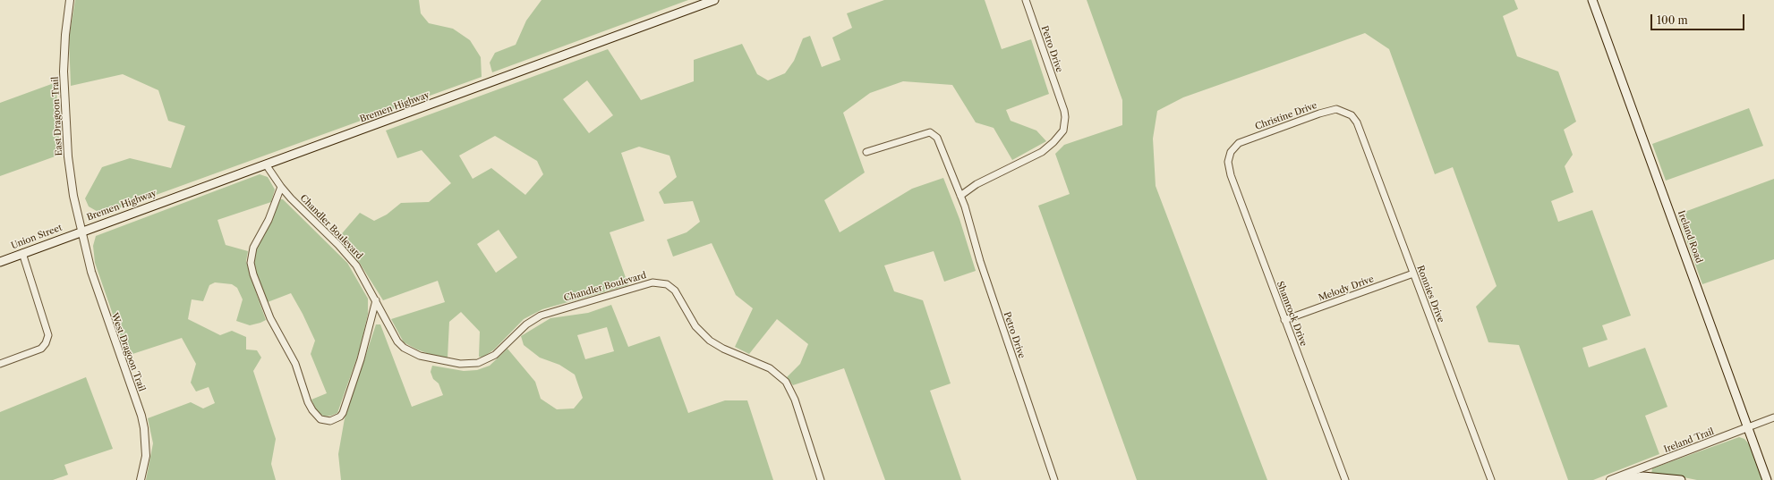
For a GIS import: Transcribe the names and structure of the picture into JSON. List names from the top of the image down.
{
  "streets": {
    "main road": ["Bremen Highway", "Union Street", "Ireland Road"],
    "street": [
      "Petro Drive",
      "East Dragoon Trail",
      "Christine Drive",
      "Chandler Boulevard",
      "Melody Drive",
      "Ronnies Drive",
      "Shamrock Drive",
      "West Dragoon Trail",
      "Ireland Trail"
    ]
  },
  "crossings": [
    ["Bremen Highway", "East Dragoon Trail"],
    ["Bremen Highway", "Chandler Boulevard"],
    ["Bremen Highway", "Union Street"],
    ["Bremen Highway", "West Dragoon Trail"],
    ["East Dragoon Trail", "Union Street"],
    ["East Dragoon Trail", "West Dragoon Trail"],
    ["Christine Drive", "Ronnies Drive"],
    ["Christine Drive", "Shamrock Drive"],
    ["Union Street", "West Dragoon Trail"],
    ["Ireland Road", "Ireland Trail"],
    ["Melody Drive", "Ronnies Drive"],
    ["Melody Drive", "Shamrock Drive"]
  ],
  "scale_bar": "100 m"
}
